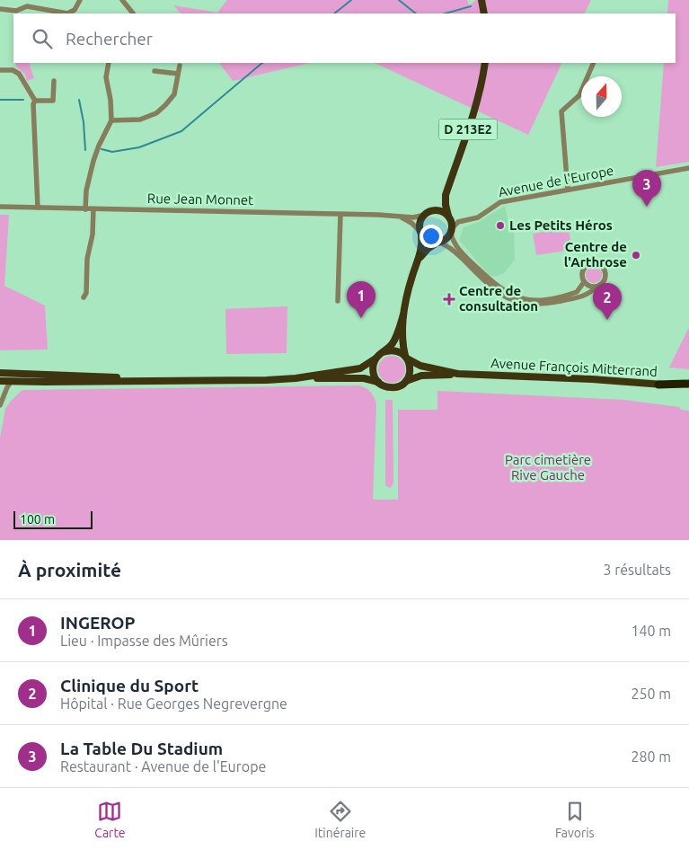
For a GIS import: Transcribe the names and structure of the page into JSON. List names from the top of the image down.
{
  "streets": {
    "main road": ["D 213E2", "Avenue François Mitterrand"],
    "street": ["Avenue de l'Europe", "Rue Jean Monnet"]
  },
  "crossings": [
    ["D 213E2", "Rue Jean Monnet"]
  ],
  "parks": ["Parc cimetière Rive Gauche"],
  "places": {
    "other": ["Les Petits Héros", "Centre de l'Arthrose"],
    "health": ["Centre de consultation"]
  },
  "scale_bar": "100 m",
  "north": "top",
  "page": {
    "search": "Rechercher",
    "pins": ["3", "1", "2"],
    "scale": "100 m",
    "heading": ["À proximité", "3 résultats"],
    "list": [
      {
        "mark": "1",
        "name": "INGEROP",
        "note": "Lieu · Impasse des Mûriers",
        "value": "140 m"
      },
      {
        "mark": "2",
        "name": "Clinique du Sport",
        "note": "Hôpital · Rue Georges Negrevergne",
        "value": "250 m"
      },
      {
        "mark": "3",
        "name": "La Table Du Stadium",
        "note": "Restaurant · Avenue de l'Europe",
        "value": "280 m"
      }
    ],
    "nav": ["Carte", "Itinéraire", "Favoris"]
  }
}
